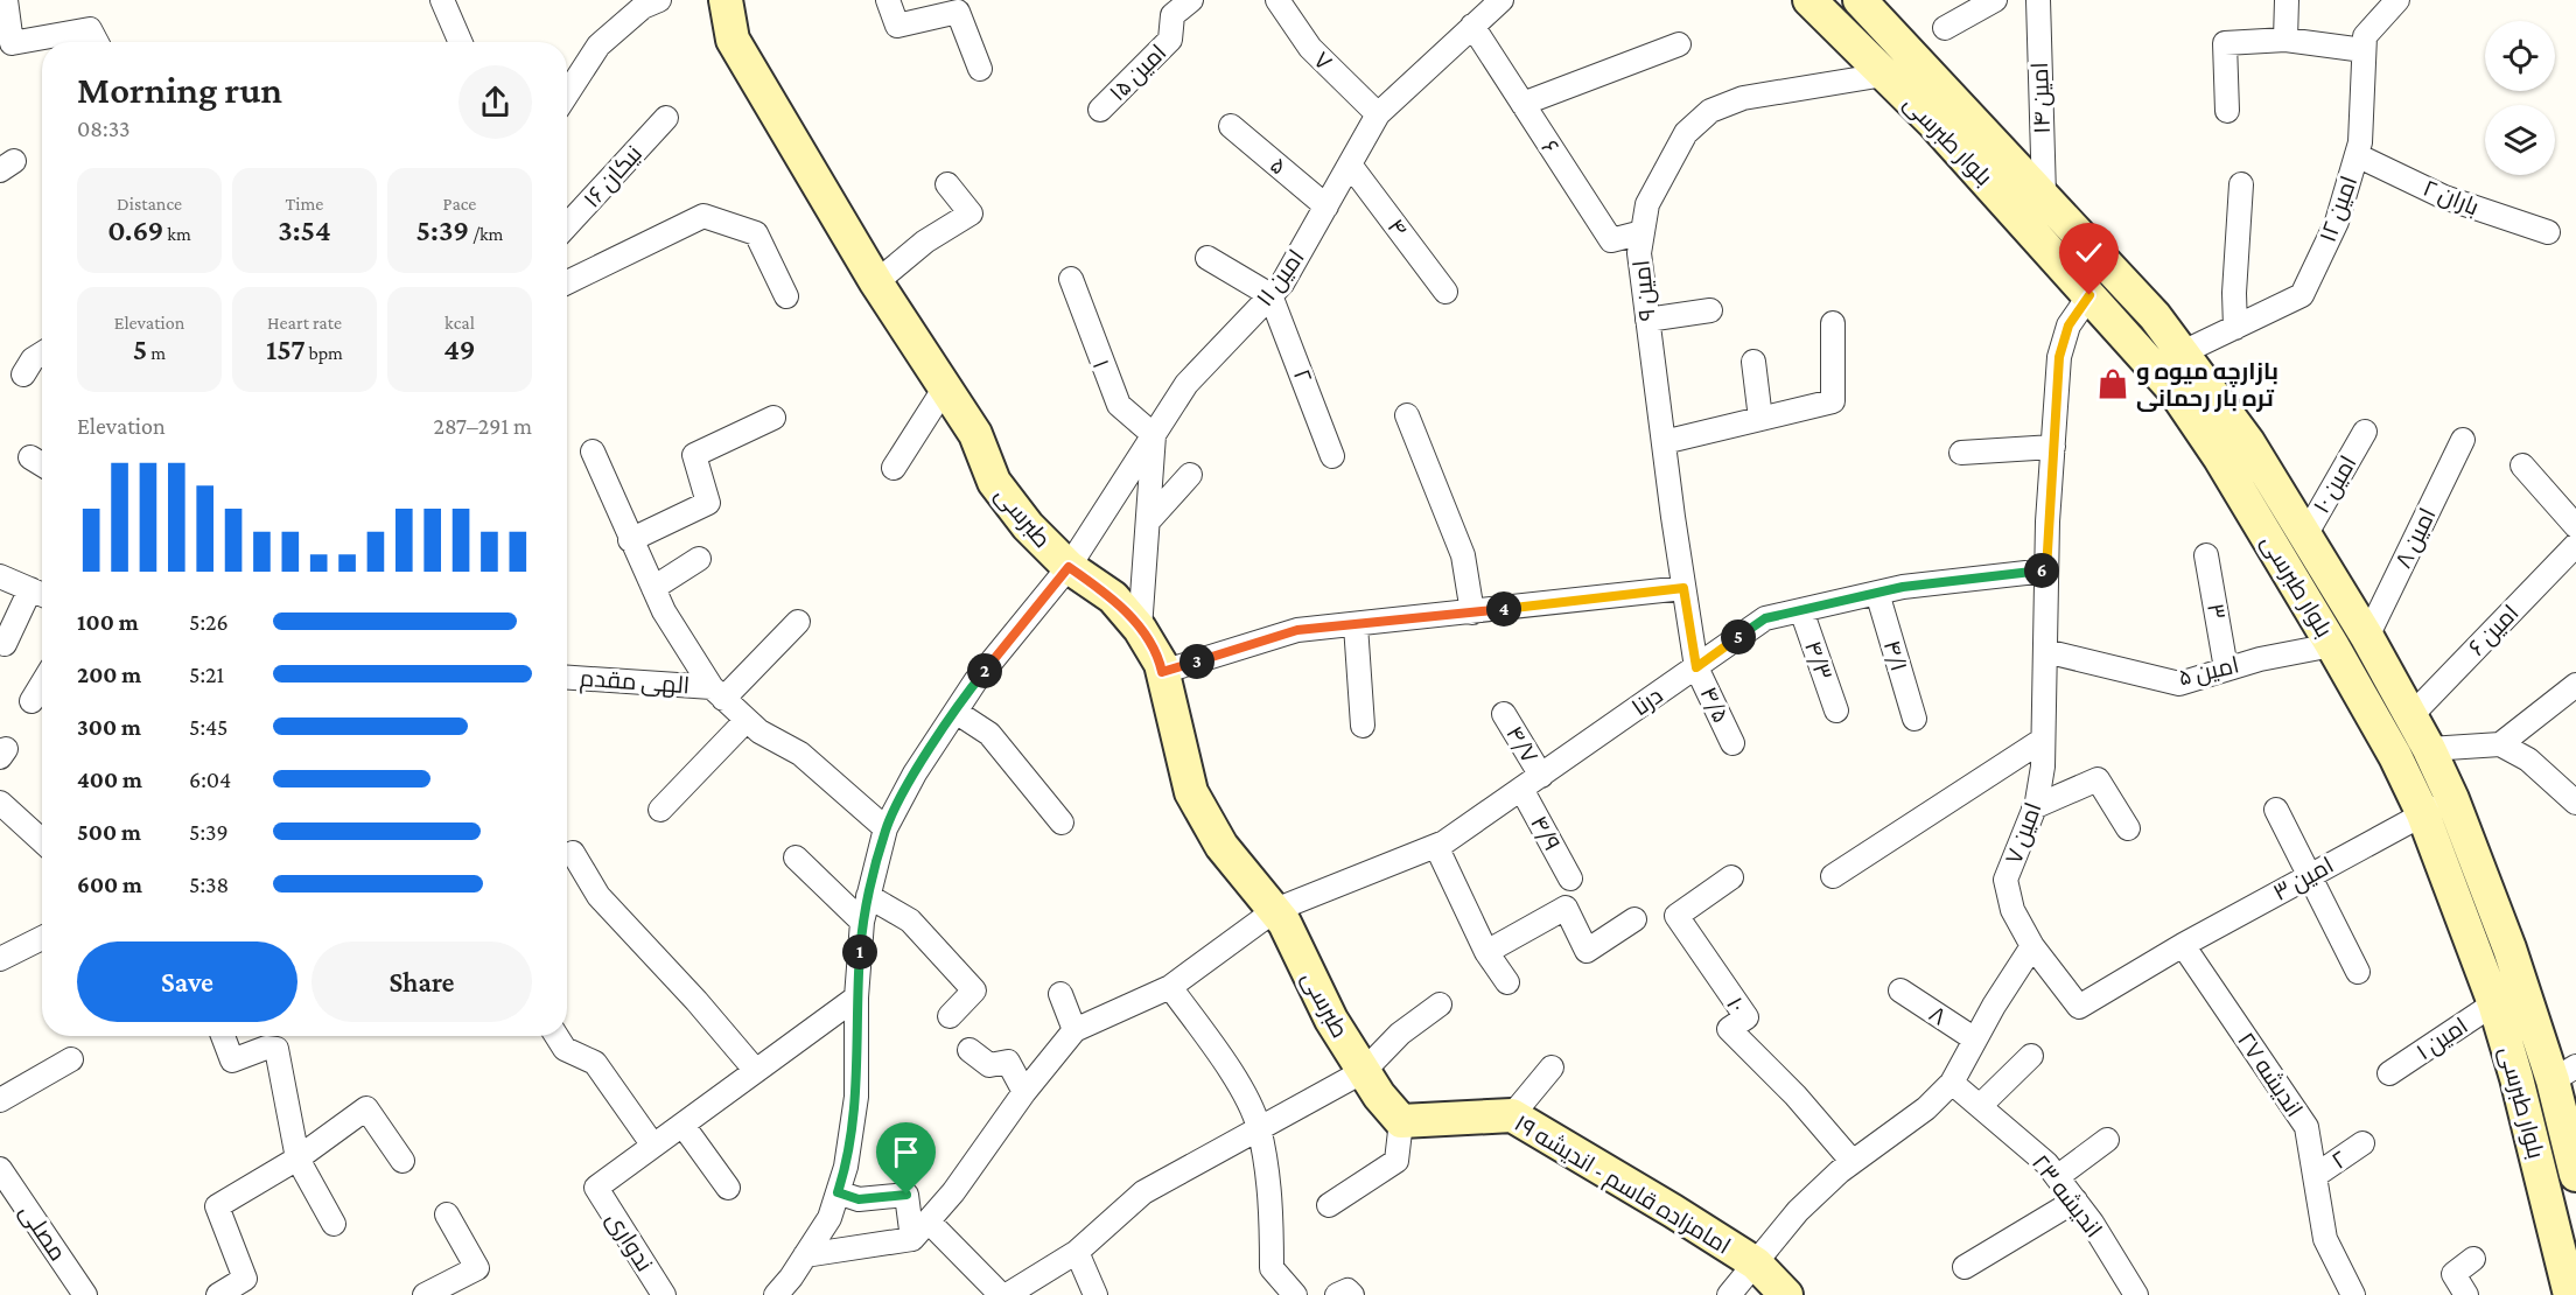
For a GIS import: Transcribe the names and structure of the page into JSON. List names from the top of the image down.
{
  "streets": {
    "main road": ["بلوار طبرسی", "طبرسی", "امامزاده قاسم - اندیشه ۱۹"],
    "street": [
      "۷",
      "امین ۱۵",
      "امین ۱۴",
      "۶",
      "۵",
      "نیکان ۱۶",
      "باران ۲",
      "امین ۱۲",
      "۴",
      "امین ۱۱",
      "امین ۹",
      "۱",
      "۲",
      "امین ۱۰",
      "امین ۸",
      "۳",
      "امین ۶",
      "۴/۱",
      "۴/۳",
      "امین ۵",
      "الهی مقدم",
      "درنا",
      "۴/۵",
      "۴/۷",
      "۴/۹",
      "امین ۷",
      "امین ۳",
      "۱۰",
      "۸",
      "امین ۱",
      "اندیشه ۲۷",
      "اندیشه ۲۳",
      "مصلی",
      "ندواری"
    ]
  },
  "crossings": [
    ["۷", "امین ۱۱"],
    ["امین ۱۴", "بلوار طبرسی"],
    ["بلوار طبرسی", "امین ۱۲"],
    ["بلوار طبرسی", "امین ۹"],
    ["بلوار طبرسی", "امین ۱۰"],
    ["بلوار طبرسی", "امین ۸"],
    ["بلوار طبرسی", "امین ۶"],
    ["بلوار طبرسی", "امین ۵"],
    ["بلوار طبرسی", "امین ۷"],
    ["بلوار طبرسی", "امین ۳"],
    ["بلوار طبرسی", "امین ۱"],
    ["۶", "امین ۱۱"],
    ["۶", "امین ۹"],
    ["۵", "امین ۱۱"],
    ["باران ۲", "امین ۱۲"],
    ["۴", "امین ۱۱"],
    ["امین ۱۱", "۱"],
    ["امین ۱۱", "۲"],
    ["امین ۱۱", "طبرسی"],
    ["امین ۹", "درنا"],
    ["امین ۹", "۴/۵"],
    ["۲", "اندیشه ۲۷"],
    ["طبرسی", "درنا"],
    ["طبرسی", "امامزاده قاسم - اندیشه ۱۹"],
    ["۳", "امین ۵"],
    ["۴/۱", "درنا"],
    ["۴/۳", "درنا"],
    ["امین ۵", "امین ۷"],
    ["درنا", "۴/۵"],
    ["درنا", "۴/۷"],
    ["درنا", "۴/۹"],
    ["درنا", "امین ۷"],
    ["امین ۷", "امین ۳"],
    ["امین ۷", "اندیشه ۲۷"],
    ["امین ۳", "اندیشه ۲۷"]
  ],
  "places": {
    "shop": ["بازارچه میوه و تره بار رحمانی"]
  },
  "page": {
    "heading": ["Morning run", "08:33"],
    "stats": [
      ["Distance", "0.69 km"],
      ["Time", "3:54"],
      ["Pace", "5:39 /km"],
      ["Elevation", "5 m"],
      ["Heart rate", "157 bpm"],
      ["kcal", "49"]
    ],
    "chart": ["Elevation", "287–291 m"],
    "pins": [
      "6",
      "4",
      "5",
      "3",
      "2",
      "1"
    ],
    "list": [
      {
        "name": "100 m",
        "note": "5:26"
      },
      {
        "name": "200 m",
        "note": "5:21"
      },
      {
        "name": "300 m",
        "note": "5:45"
      },
      {
        "name": "400 m",
        "note": "6:04"
      },
      {
        "name": "500 m",
        "note": "5:39"
      },
      {
        "name": "600 m",
        "note": "5:38"
      }
    ],
    "buttons": ["Save", "Share"]
  }
}
